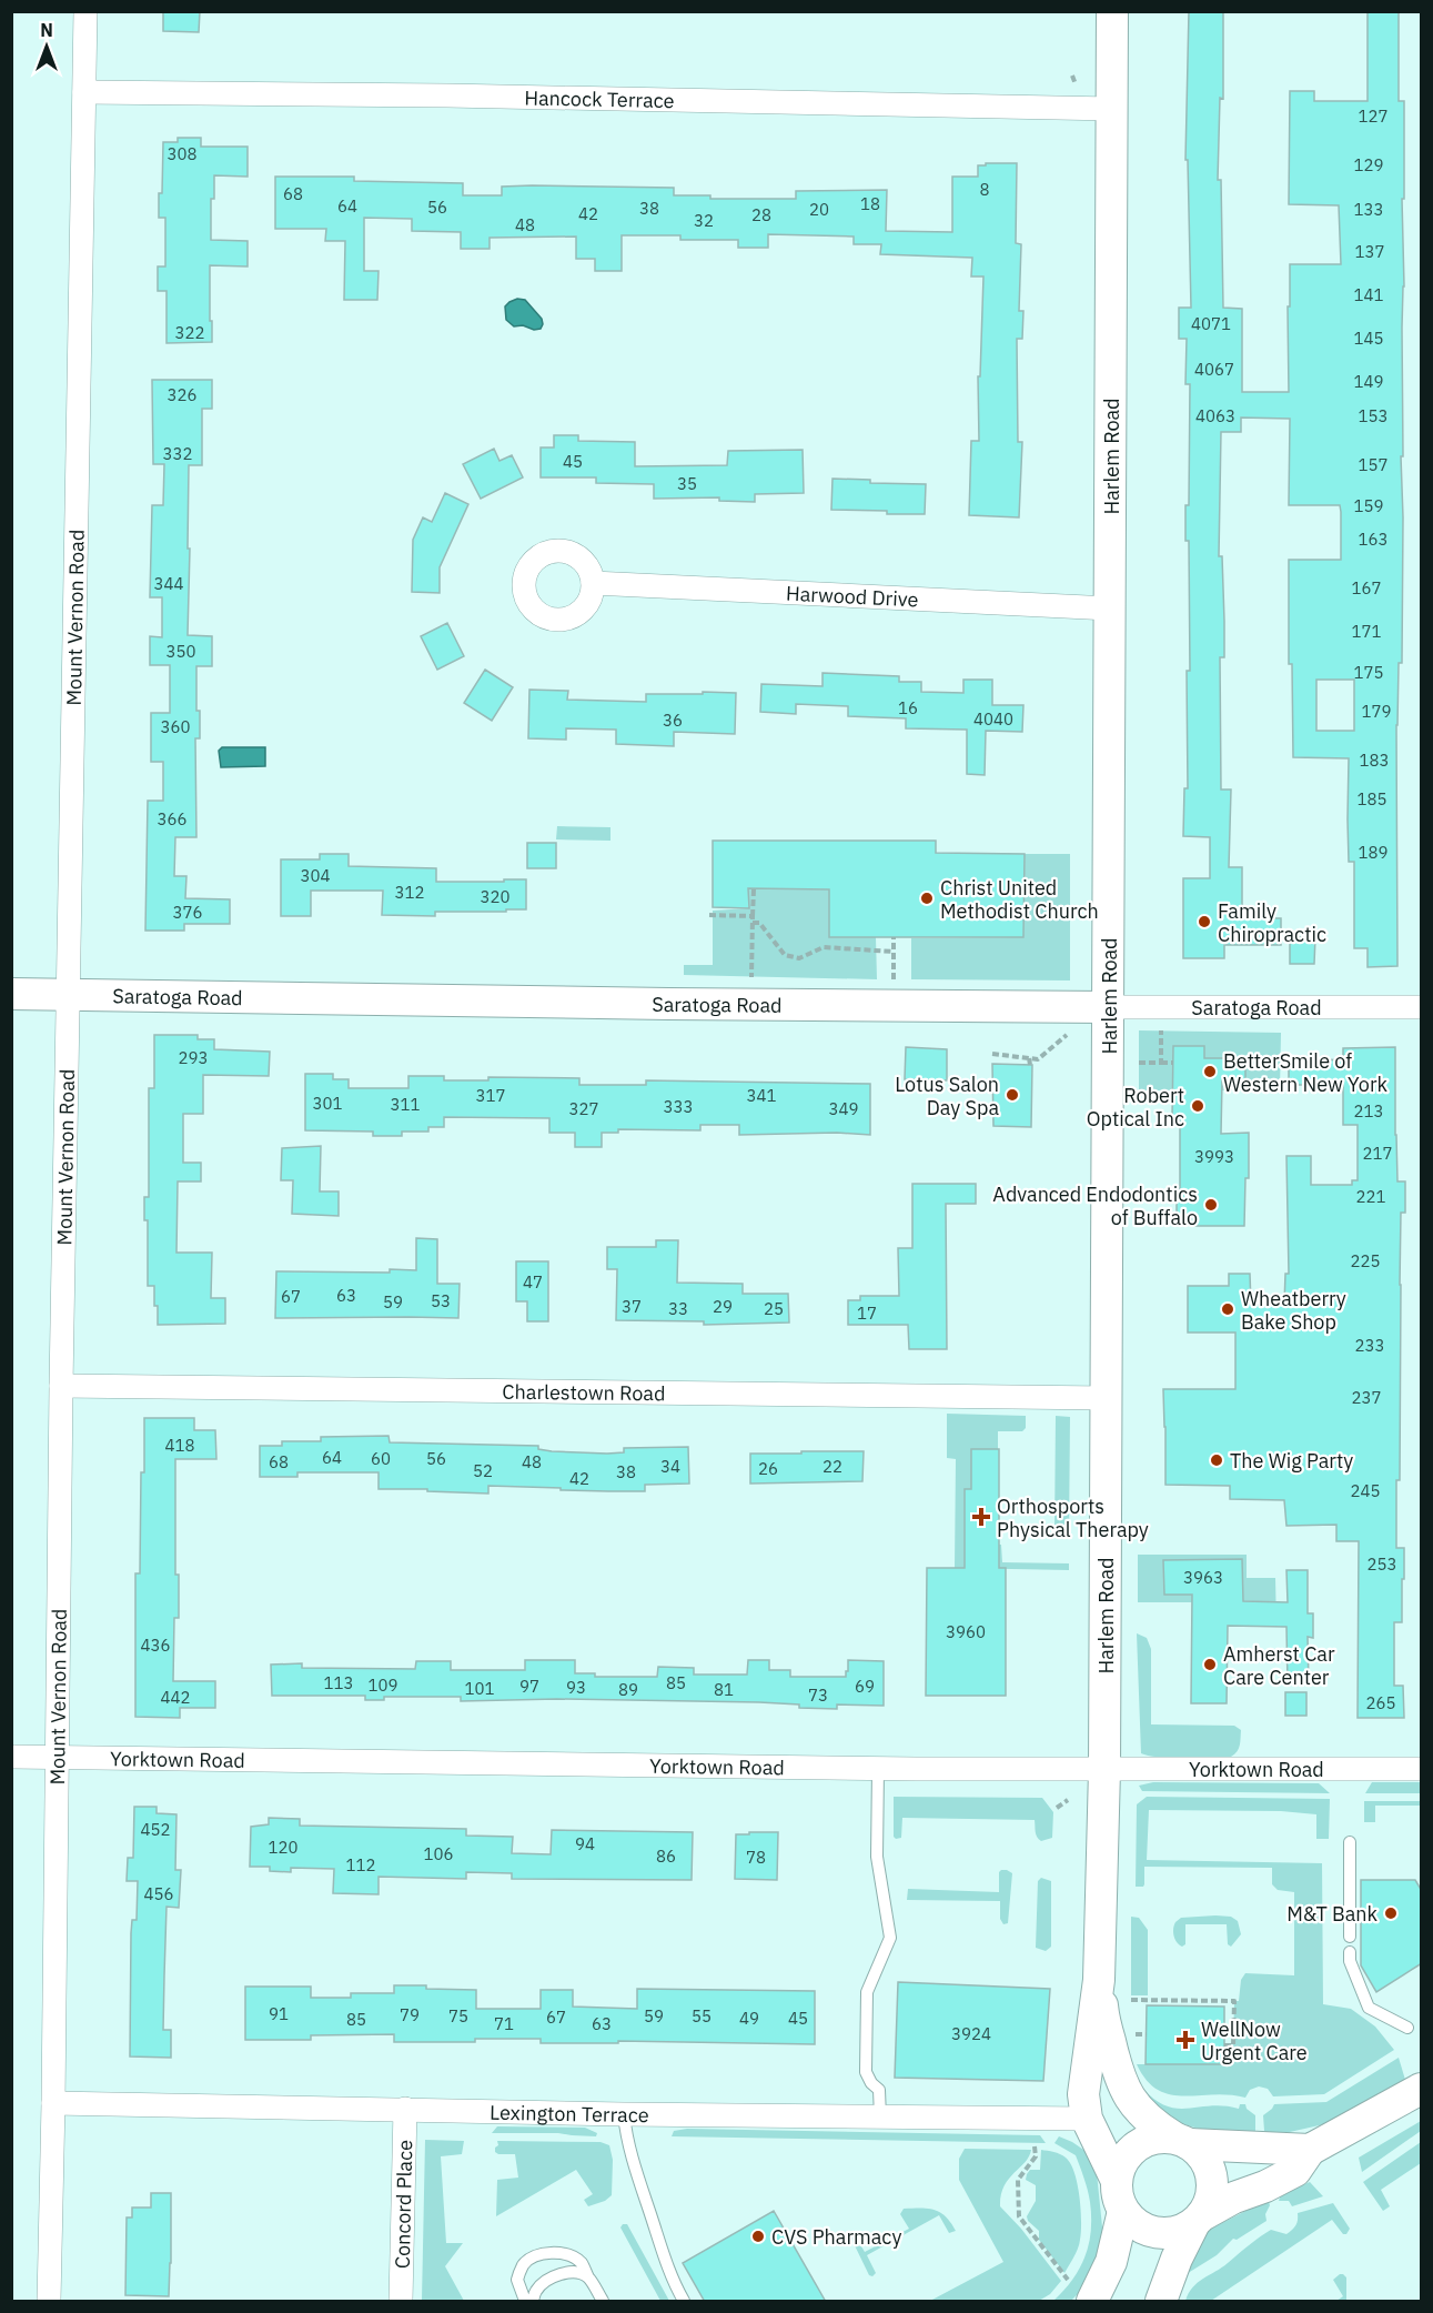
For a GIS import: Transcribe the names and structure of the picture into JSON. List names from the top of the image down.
{
  "streets": {
    "main road": ["Harlem Road", "Saratoga Road"],
    "street": [
      "Hancock Terrace",
      "Harwood Drive",
      "Mount Vernon Road",
      "Charlestown Road",
      "Yorktown Road",
      "Lexington Terrace",
      "Concord Place"
    ]
  },
  "crossings": [
    ["Hancock Terrace", "Harlem Road"],
    ["Hancock Terrace", "Mount Vernon Road"],
    ["Harlem Road", "Harwood Drive"],
    ["Harlem Road", "Saratoga Road"],
    ["Harlem Road", "Charlestown Road"],
    ["Harlem Road", "Yorktown Road"],
    ["Harlem Road", "Lexington Terrace"],
    ["Mount Vernon Road", "Saratoga Road"],
    ["Mount Vernon Road", "Charlestown Road"],
    ["Mount Vernon Road", "Yorktown Road"],
    ["Mount Vernon Road", "Lexington Terrace"],
    ["Lexington Terrace", "Concord Place"]
  ],
  "places": {
    "other": [
      "Christ United Methodist Church",
      "Family Chiropractic",
      "BetterSmile of Western New York",
      "Lotus Salon Day Spa",
      "Robert Optical Inc",
      "Advanced Endodontics of Buffalo",
      "Wheatberry Bake Shop",
      "The Wig Party",
      "Amherst Car Care Center",
      "M&T Bank",
      "CVS Pharmacy"
    ],
    "health": ["Orthosports Physical Therapy", "WellNow Urgent Care"]
  },
  "house_numbers": [
    "127",
    "308",
    "129",
    "8",
    "68",
    "18",
    "64",
    "56",
    "38",
    "20",
    "133",
    "42",
    "28",
    "32",
    "48",
    "137",
    "141",
    "4071",
    "322",
    "145",
    "4067",
    "149",
    "326",
    "4063",
    "153",
    "332",
    "45",
    "157",
    "35",
    "159",
    "163",
    "344",
    "167",
    "171",
    "350",
    "175",
    "16",
    "179",
    "4040",
    "36",
    "360",
    "183",
    "185",
    "366",
    "189",
    "304",
    "312",
    "320",
    "376",
    "293",
    "317",
    "341",
    "301",
    "311",
    "333",
    "327",
    "349",
    "213",
    "217",
    "3993",
    "221",
    "225",
    "47",
    "63",
    "67",
    "53",
    "59",
    "37",
    "29",
    "33",
    "25",
    "17",
    "233",
    "237",
    "418",
    "64",
    "60",
    "56",
    "68",
    "48",
    "34",
    "22",
    "26",
    "52",
    "38",
    "42",
    "245",
    "253",
    "3963",
    "3960",
    "436",
    "113",
    "85",
    "109",
    "97",
    "69",
    "93",
    "101",
    "89",
    "81",
    "73",
    "442",
    "265",
    "452",
    "94",
    "120",
    "106",
    "86",
    "78",
    "112",
    "456",
    "91",
    "79",
    "75",
    "59",
    "55",
    "67",
    "49",
    "45",
    "85",
    "71",
    "63",
    "3924"
  ],
  "north": "top"
}
